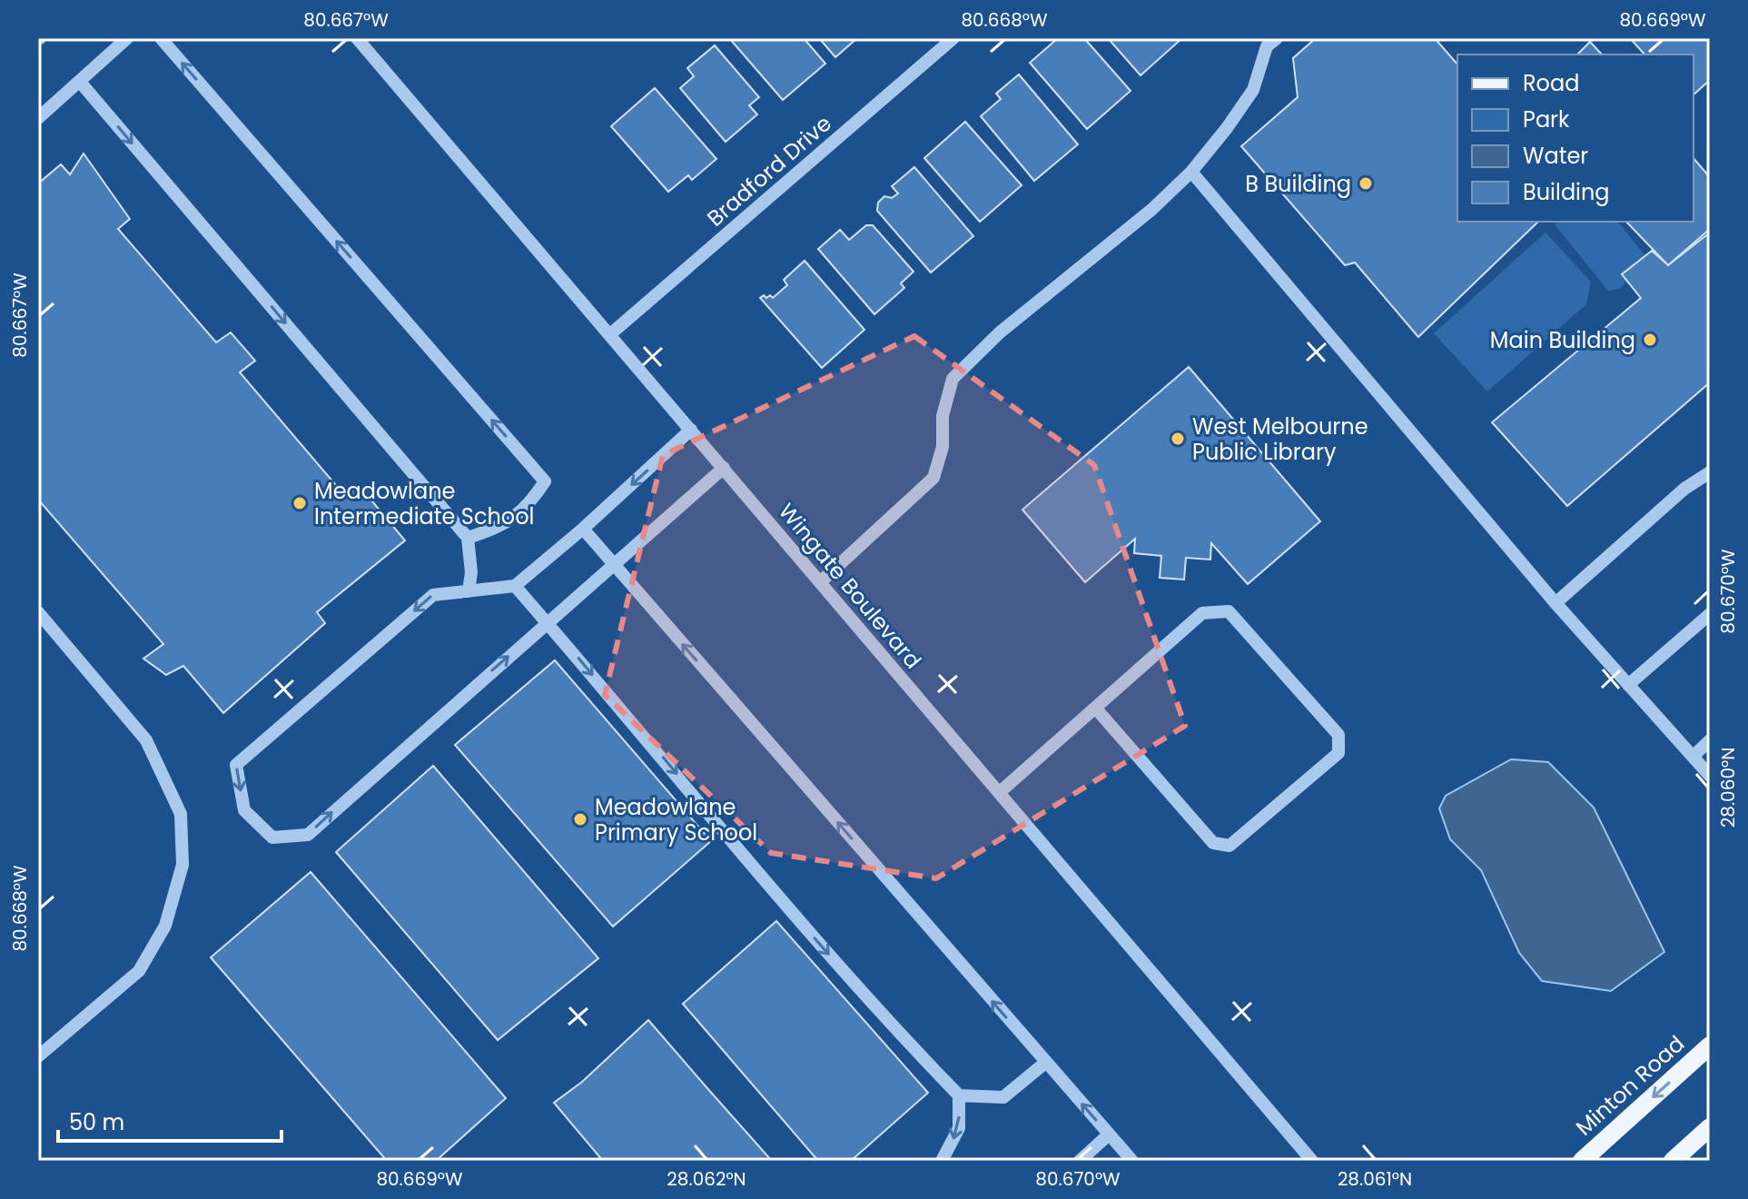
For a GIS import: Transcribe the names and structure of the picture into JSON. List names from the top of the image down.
{
  "streets": {
    "main road": ["Minton Road"],
    "street": ["Bradford Drive", "Wingate Boulevard"]
  },
  "crossings": [
    ["Bradford Drive", "Wingate Boulevard"]
  ],
  "one_way": ["Minton Road"],
  "places": [
    "B Building",
    "Main Building",
    "West Melbourne Public Library",
    "Meadowlane Intermediate School",
    "Meadowlane Primary School"
  ],
  "legend": [
    "Road",
    "Park",
    "Water",
    "Building"
  ],
  "scale_bar": "50 m",
  "coordinates": [
    "80.667°W",
    "80.668°W",
    "80.669°W",
    "80.670°W",
    "28.060°N",
    "28.062°N",
    "28.061°N"
  ]
}
